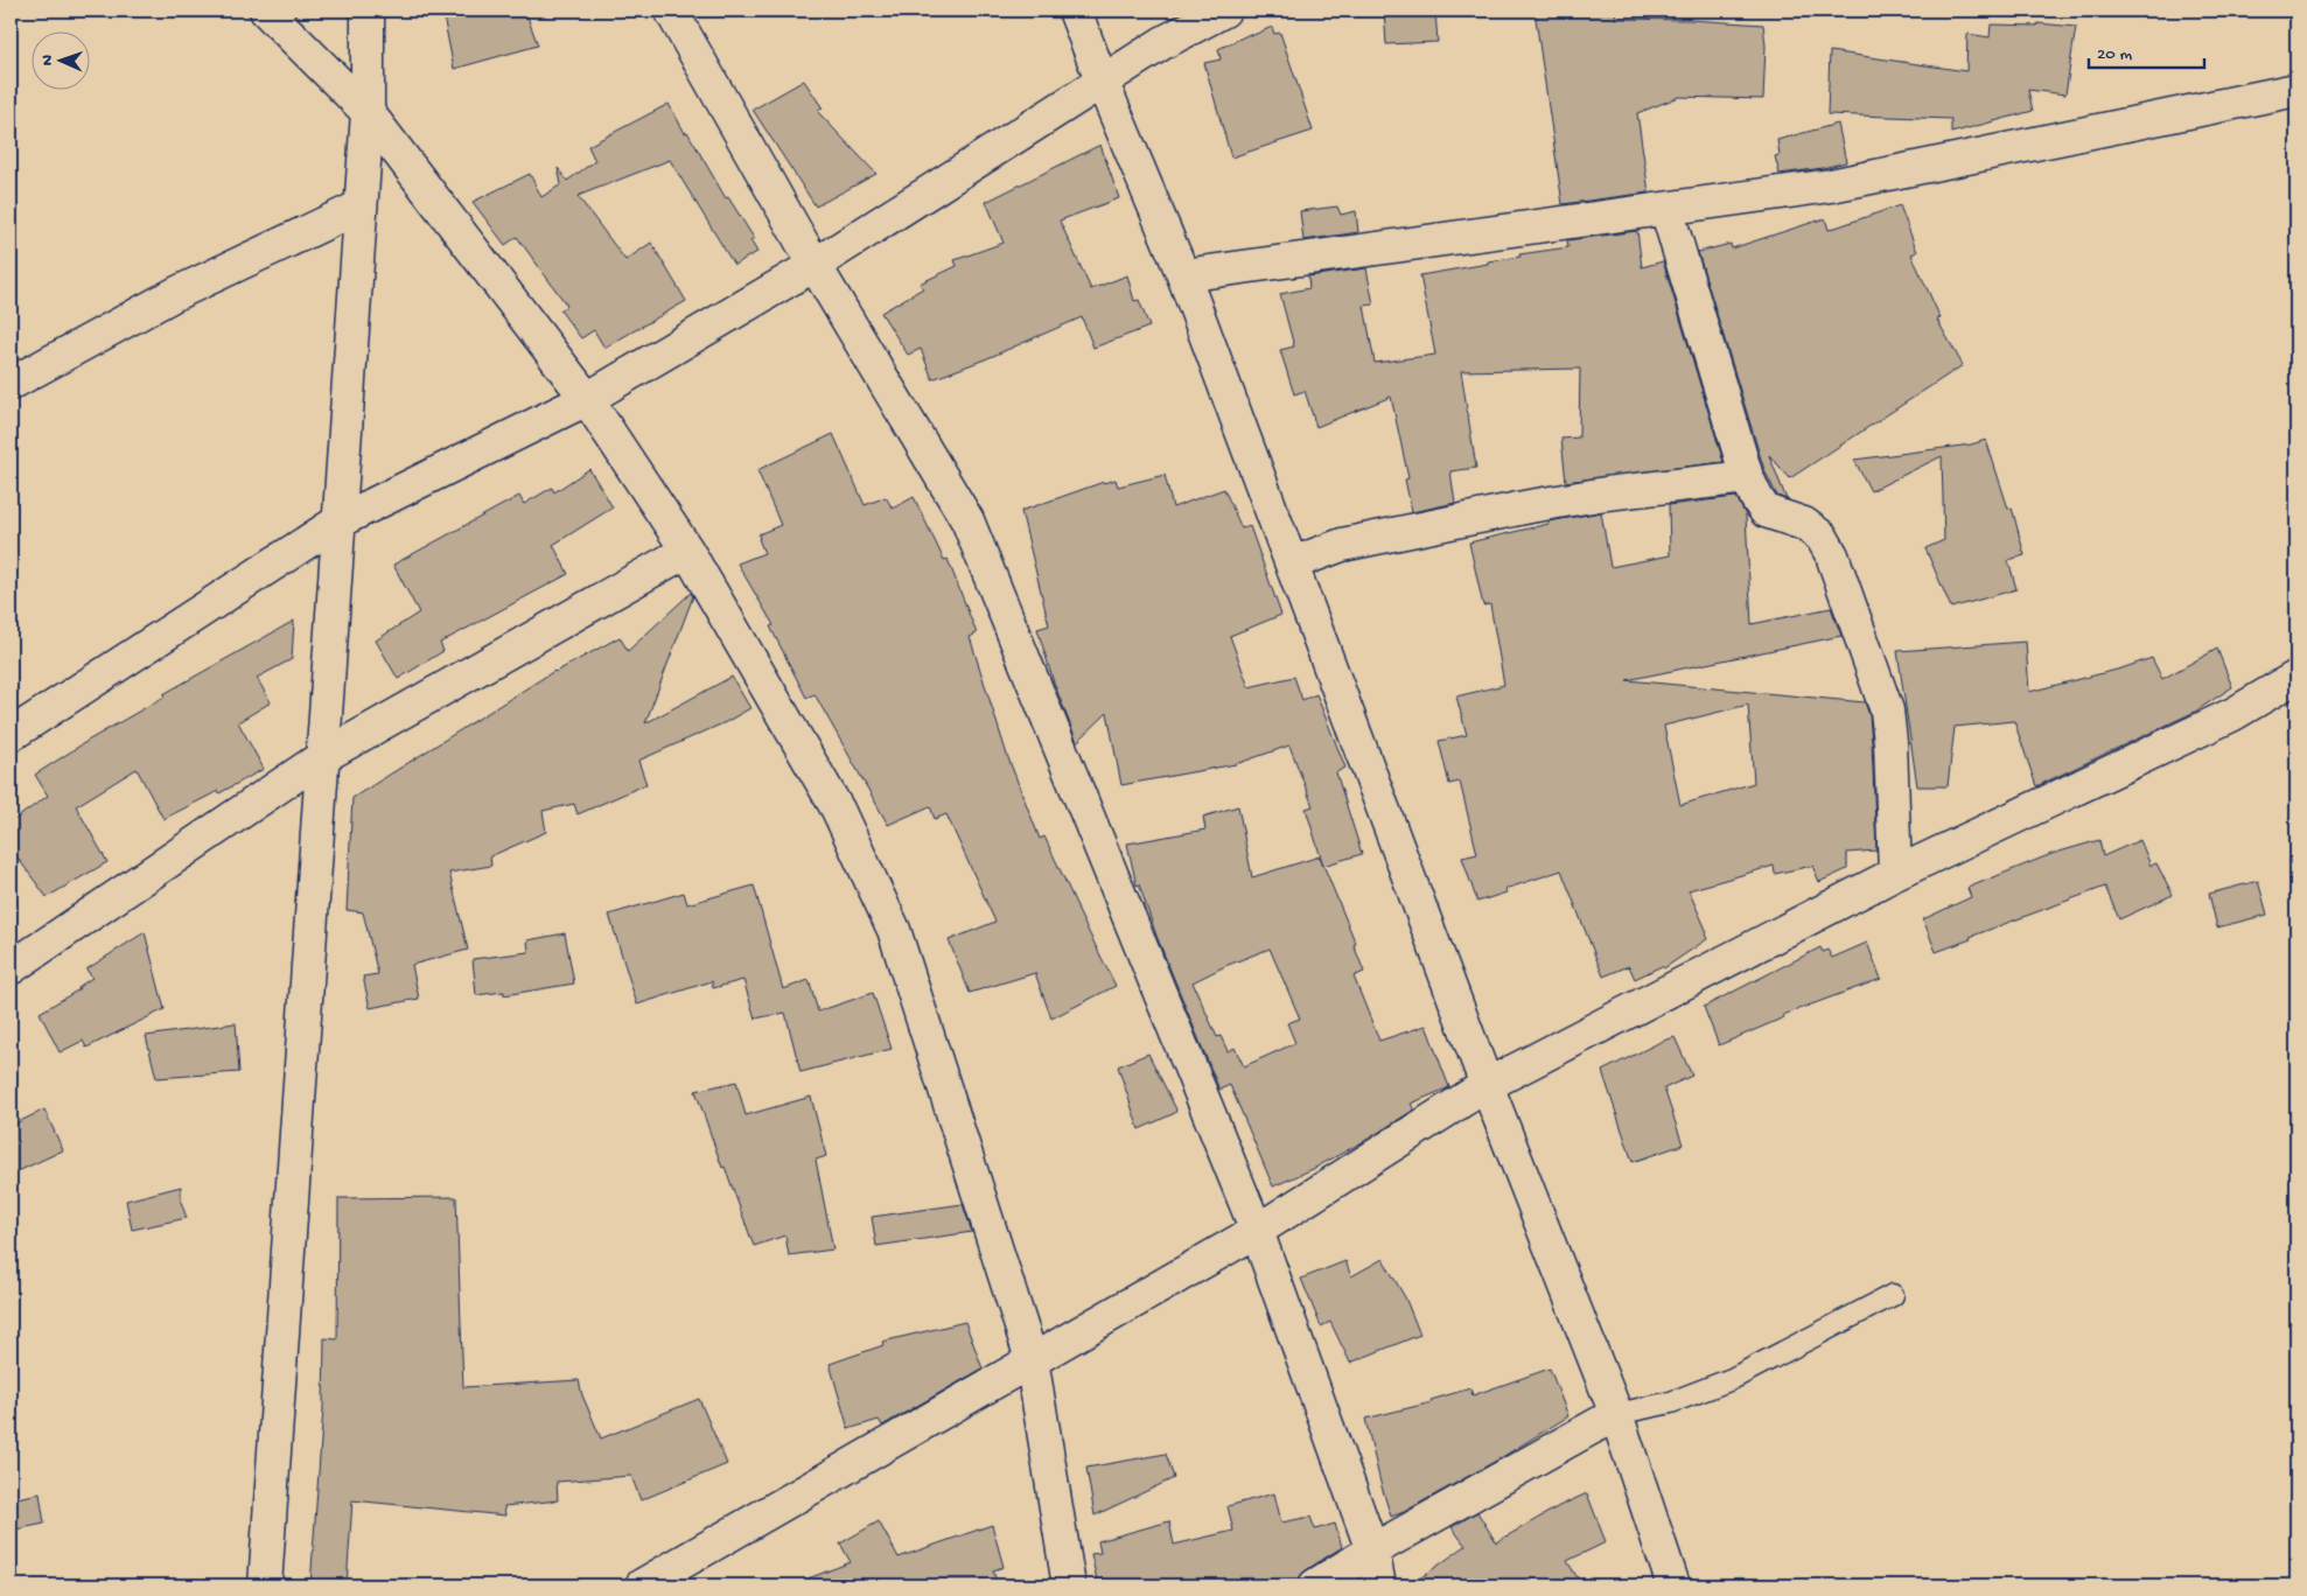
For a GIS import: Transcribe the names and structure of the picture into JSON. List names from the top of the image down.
{
  "scale_bar": "20 m",
  "north": "left"
}
